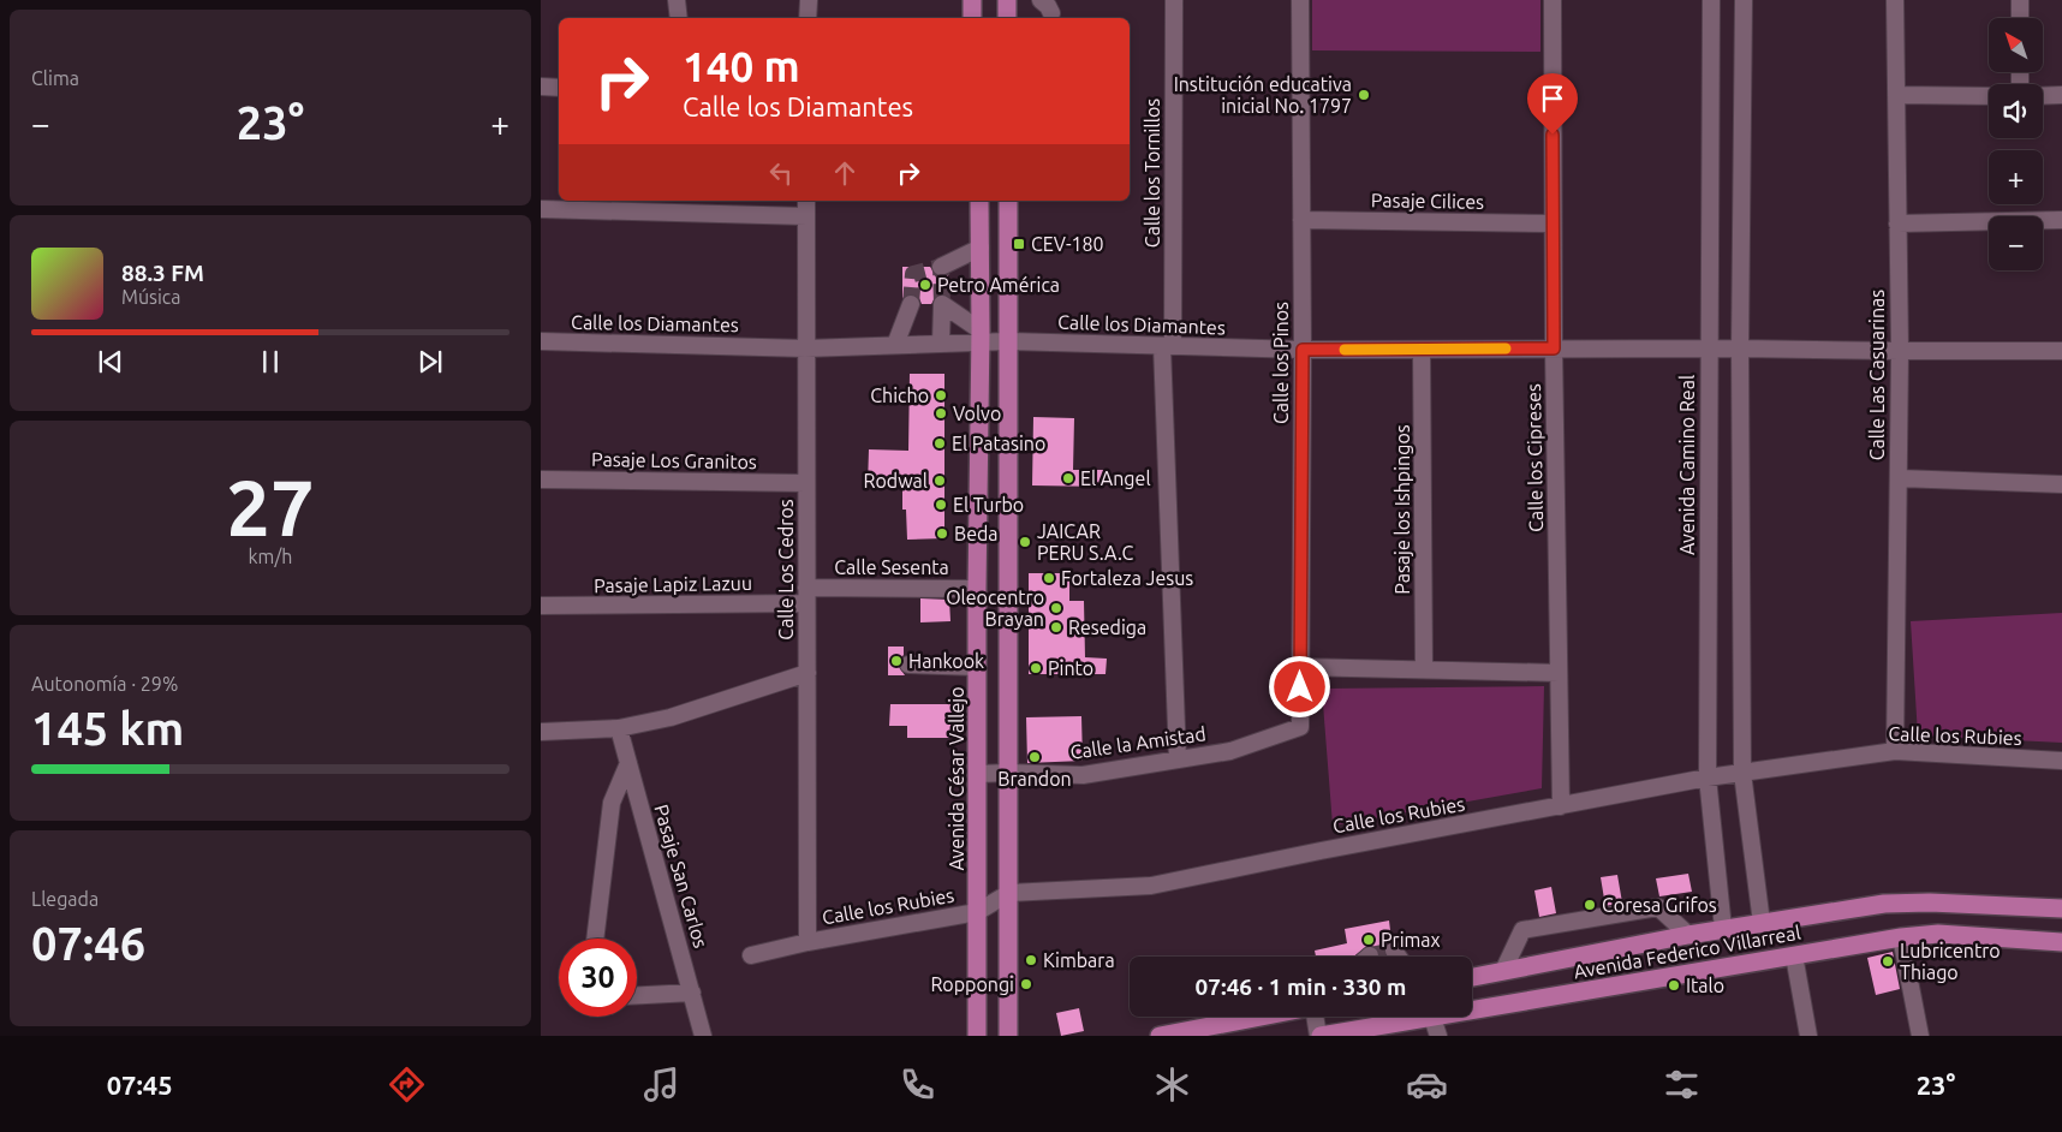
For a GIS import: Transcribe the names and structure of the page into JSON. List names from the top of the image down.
{
  "streets": {
    "main road": ["Avenida César Vallejo", "Avenida Federico Villarreal"],
    "street": [
      "Calle los Tornillos",
      "Pasaje Cilices",
      "Calle los Diamantes",
      "Calle los Pinos",
      "Calle Las Casuarinas",
      "Calle los Cipreses",
      "Pasaje Los Granitos",
      "Avenida Camino Real",
      "Pasaje los Ishpingos",
      "Calle Sesenta",
      "Calle Los Cedros",
      "Pasaje Lapiz Lazuu",
      "Calle los Rubies",
      "Calle la Amistad",
      "Pasaje San Carlos"
    ]
  },
  "crossings": [
    ["Calle los Tornillos", "Calle los Diamantes"],
    ["Calle los Tornillos", "Calle la Amistad"],
    ["Pasaje Cilices", "Calle los Pinos"],
    ["Pasaje Cilices", "Calle los Cipreses"],
    ["Calle los Diamantes", "Calle los Pinos"],
    ["Calle los Diamantes", "Calle los Cipreses"],
    ["Calle los Diamantes", "Avenida Camino Real"],
    ["Calle los Diamantes", "Pasaje los Ishpingos"],
    ["Calle los Diamantes", "Calle Los Cedros"],
    ["Calle los Diamantes", "Avenida César Vallejo"],
    ["Calle los Pinos", "Calle la Amistad"],
    ["Calle Las Casuarinas", "Calle los Rubies"],
    ["Calle los Cipreses", "Calle los Rubies"],
    ["Pasaje Los Granitos", "Calle Los Cedros"],
    ["Avenida Camino Real", "Calle los Rubies"],
    ["Avenida Camino Real", "Avenida Federico Villarreal"],
    ["Calle Sesenta", "Calle Los Cedros"],
    ["Calle Sesenta", "Pasaje Lapiz Lazuu"],
    ["Calle Sesenta", "Avenida César Vallejo"],
    ["Calle Los Cedros", "Pasaje Lapiz Lazuu"],
    ["Calle Los Cedros", "Calle los Rubies"],
    ["Calle los Rubies", "Avenida César Vallejo"],
    ["Calle la Amistad", "Avenida César Vallejo"]
  ],
  "places": {
    "other": [
      "Institución educativa inicial No. 1797",
      "Petro América",
      "Chicho",
      "Volvo",
      "El Patasino",
      "El Angel",
      "Rodwal",
      "El Turbo",
      "Beda",
      "JAICAR PERU S.A.C",
      "Fortaleza Jesus",
      "Oleocentro Brayan",
      "Resediga",
      "Hankook",
      "Pinto",
      "Brandon",
      "Coresa Grifos",
      "Primax",
      "Kimbara",
      "Lubricentro Thiago",
      "Roppongi",
      "Italo"
    ],
    "transit": ["CEV-180"]
  },
  "north": "top left",
  "page": {
    "tile": [
      "Clima",
      ["27", "km/h"],
      ["Autonomía · 29%", "145 km"],
      ["Llegada", "07:46"]
    ],
    "map_buttons": ["+", "−"],
    "turn": ["140 m", "Calle los Diamantes"],
    "heat": ["−", "23°", "+"],
    "song": ["88.3 FM", "Música"],
    "limit": "30",
    "trip": "07:46 · 1 min · 330 m",
    "tabs": ["07:45", "23°"]
  }
}
